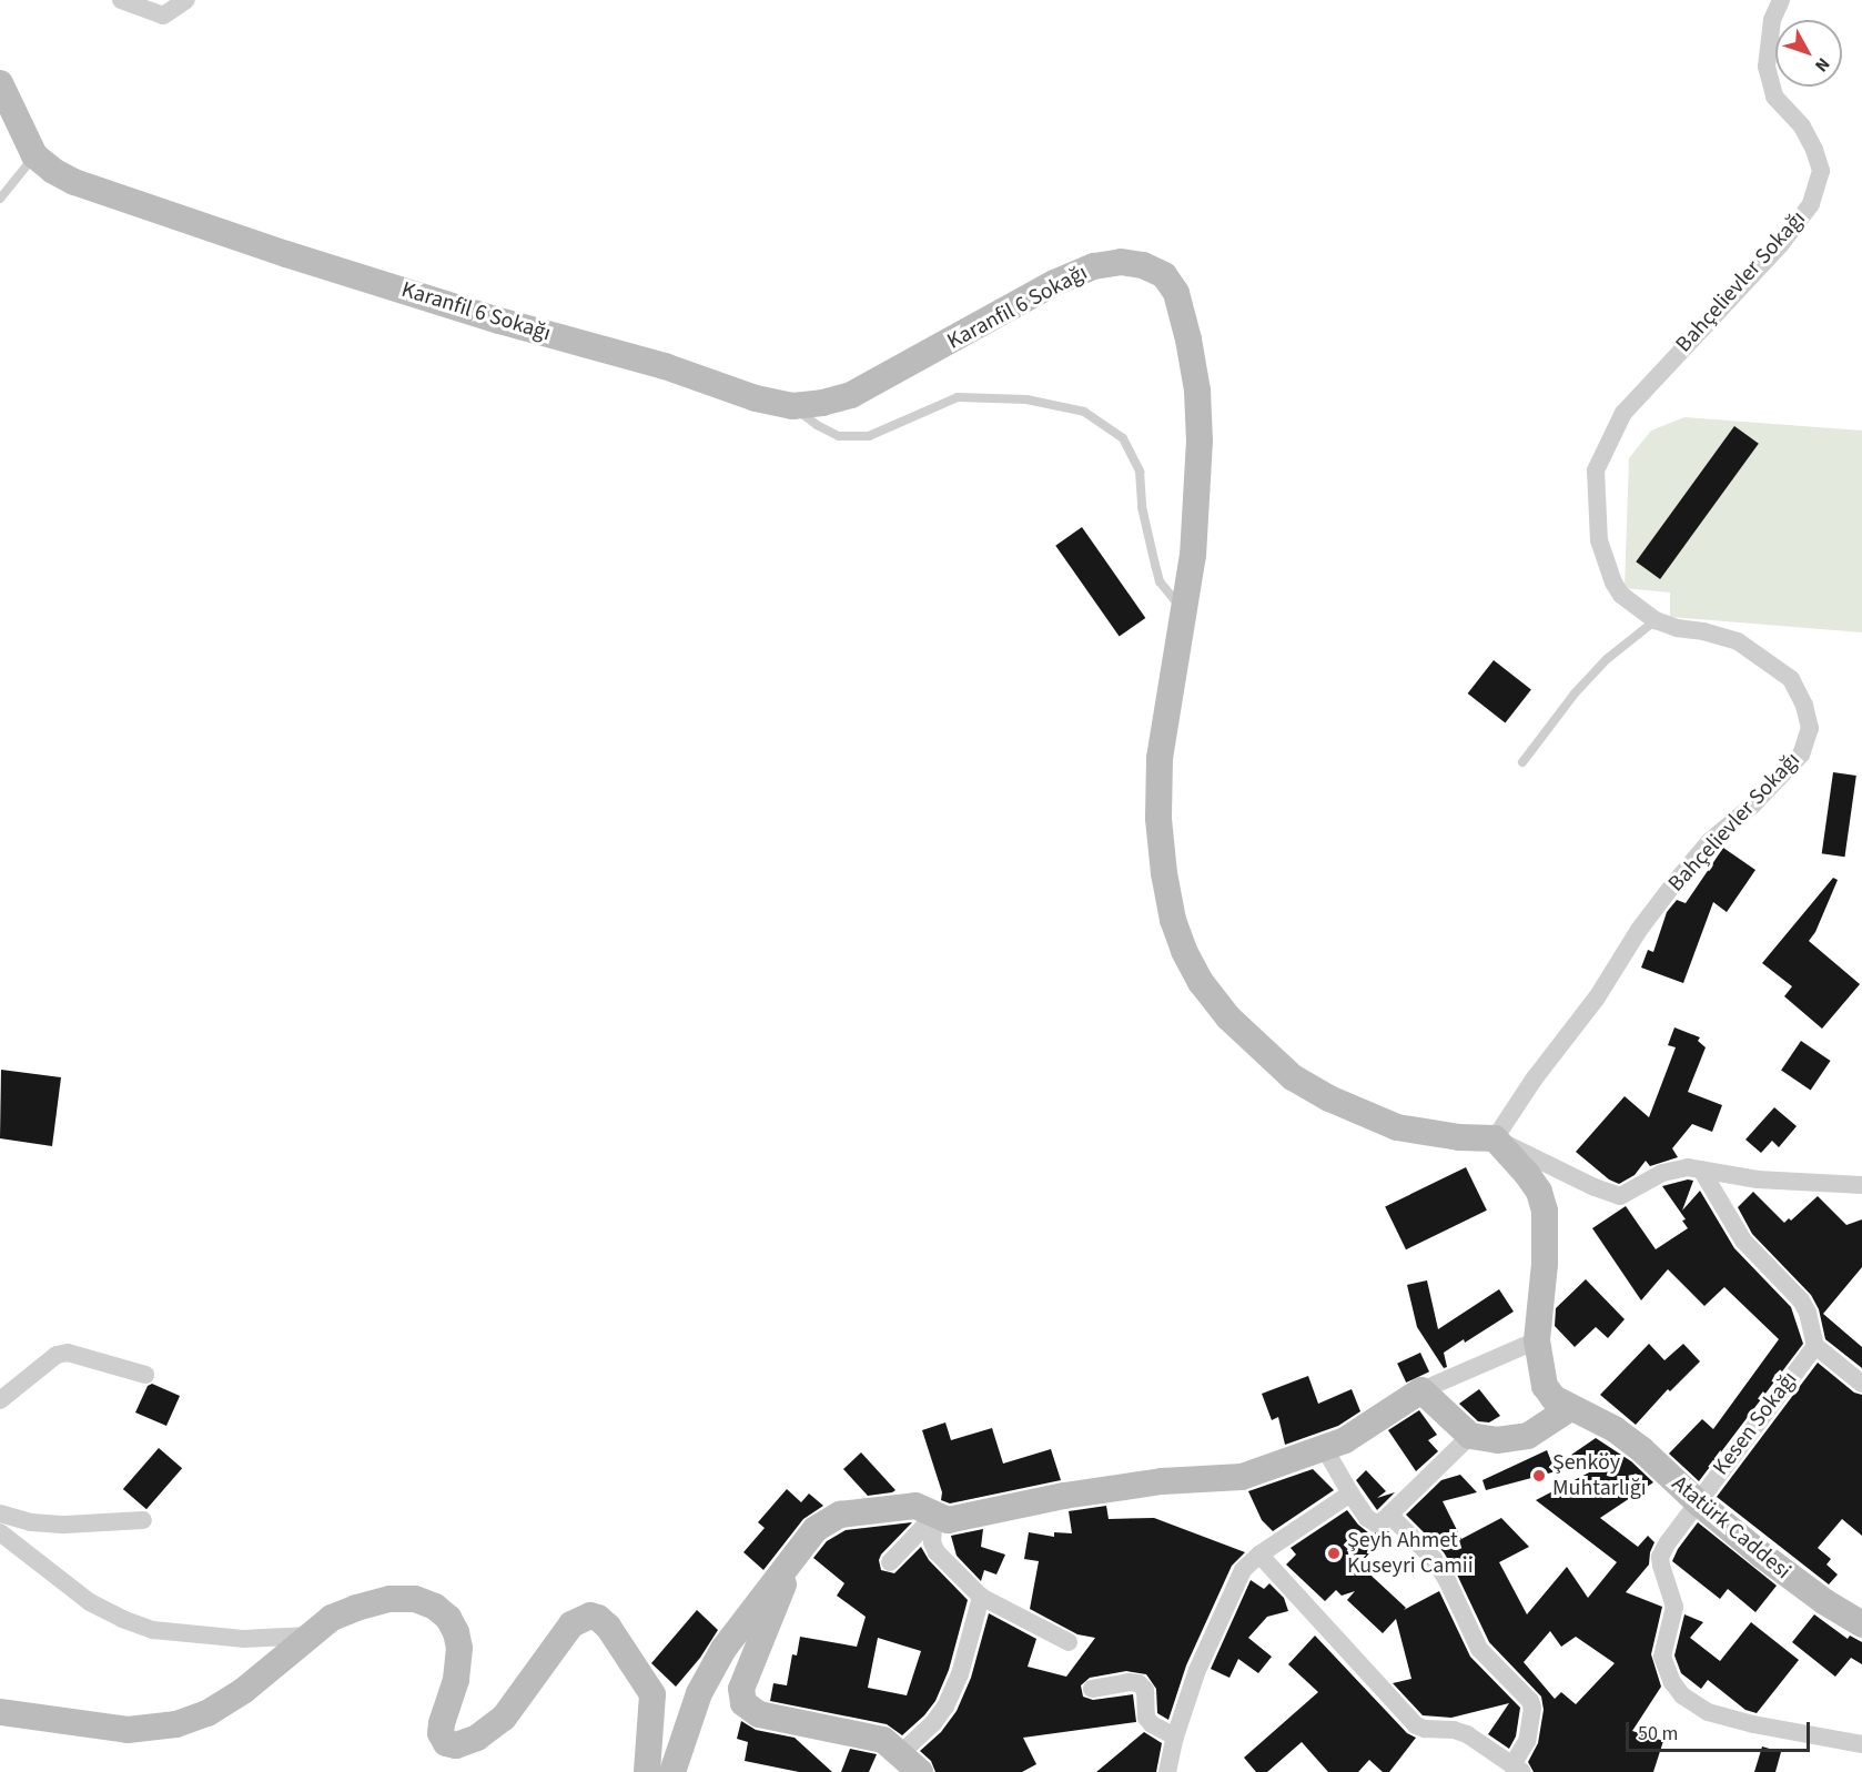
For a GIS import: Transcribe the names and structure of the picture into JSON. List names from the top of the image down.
{
  "streets": {
    "street": [
      "Bahçelievler Sokağı",
      "Karanfil 6 Sokağı",
      "Kesen Sokağı",
      "Atatürk Caddesi"
    ]
  },
  "crossings": [
    ["Bahçelievler Sokağı", "Karanfil 6 Sokağı"],
    ["Kesen Sokağı", "Atatürk Caddesi"]
  ],
  "places": ["Şenköy Muhtarlığı", "Şeyh Ahmet Kuseyri Camii"],
  "scale_bar": "50 m",
  "north": "bottom right"
}
